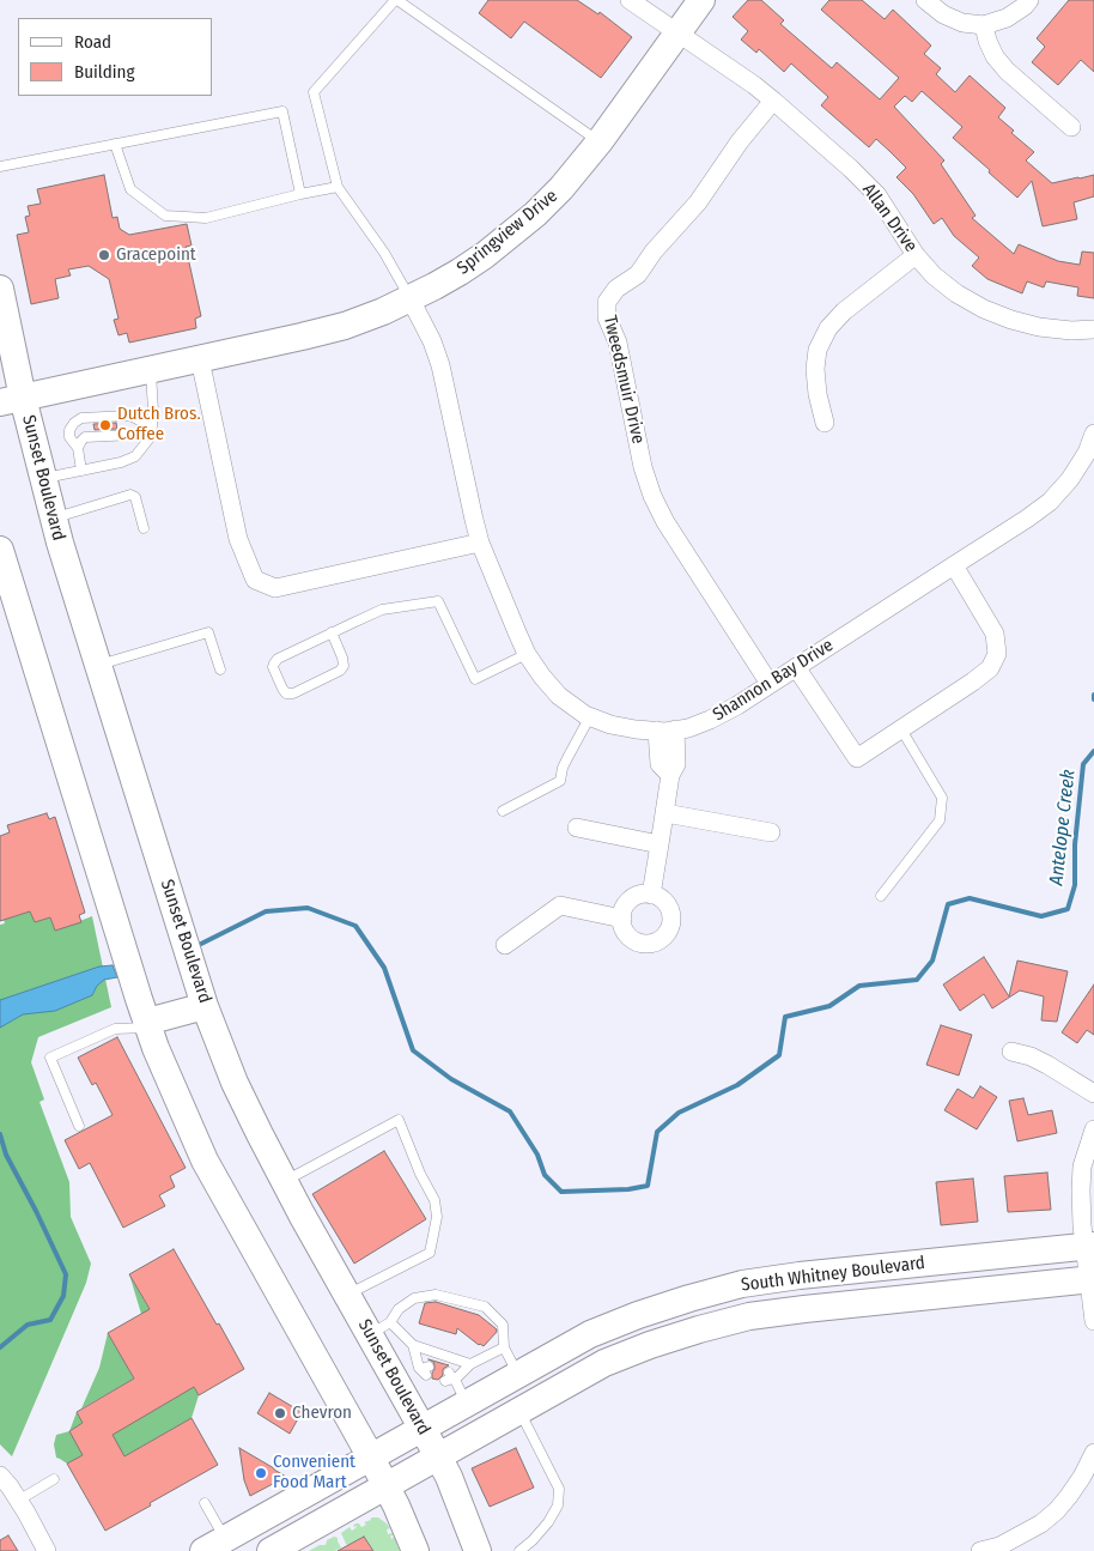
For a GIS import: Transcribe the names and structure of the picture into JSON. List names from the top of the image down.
{
  "streets": {
    "street": [
      "Allan Drive",
      "Springview Drive",
      "Tweedsmuir Drive",
      "Sunset Boulevard",
      "Shannon Bay Drive",
      "South Whitney Boulevard"
    ]
  },
  "crossings": [
    ["Allan Drive", "Springview Drive"],
    ["Allan Drive", "Tweedsmuir Drive"],
    ["Springview Drive", "Sunset Boulevard"],
    ["Springview Drive", "Shannon Bay Drive"],
    ["Tweedsmuir Drive", "Shannon Bay Drive"],
    ["Sunset Boulevard", "South Whitney Boulevard"]
  ],
  "water": ["Antelope Creek"],
  "places": [
    "Gracepoint",
    "Dutch Bros. Coffee",
    "Chevron",
    "Convenient Food Mart"
  ],
  "legend": ["Road", "Building"]
}
